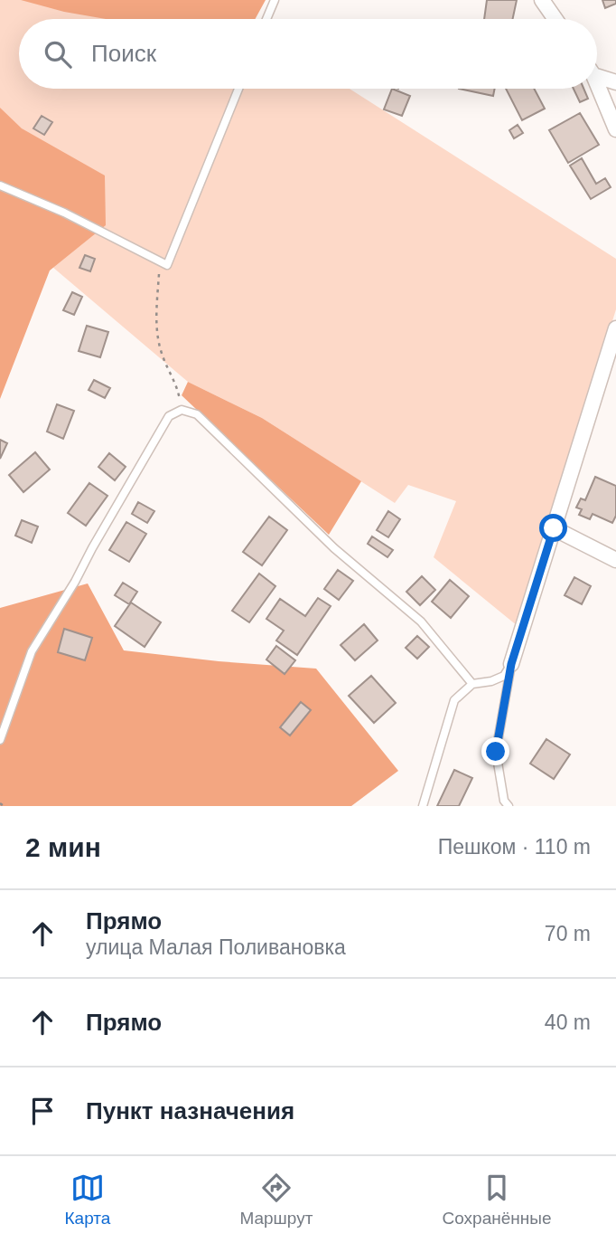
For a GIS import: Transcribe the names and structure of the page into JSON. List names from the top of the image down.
{
  "page": {
    "search": "Поиск",
    "heading": ["2 мин", "Пешком · 110 m"],
    "list": [
      ["Прямо", "улица Малая Поливановка", "70 m"],
      ["Прямо", "40 m"],
      "Пункт назначения"
    ],
    "nav": ["Карта", "Маршрут", "Сохранённые"]
  }
}
